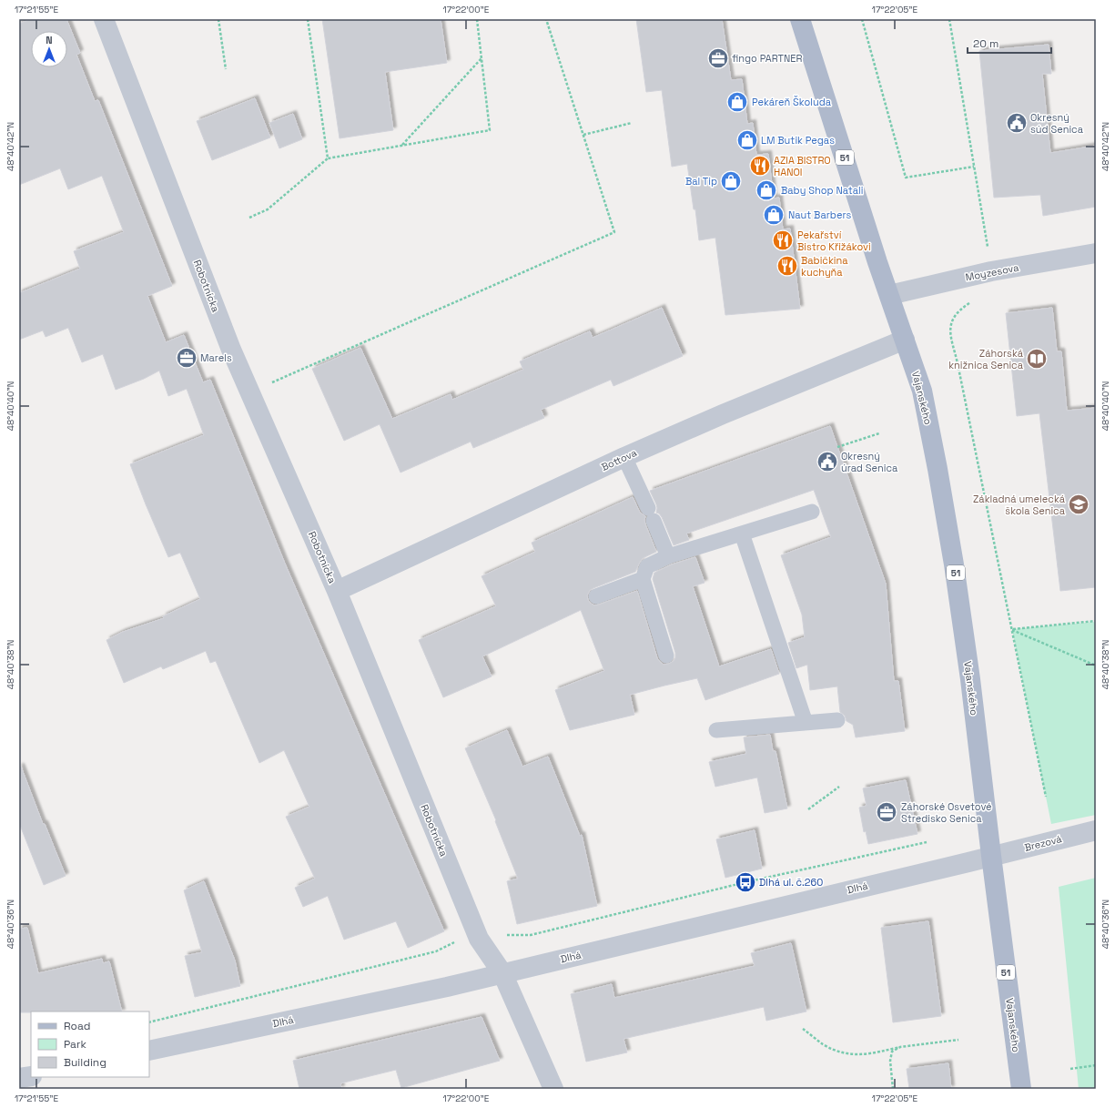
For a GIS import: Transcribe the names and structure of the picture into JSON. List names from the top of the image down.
{
  "streets": {
    "main road": ["51", "Vajanského"],
    "street": [
      "Moyzesova",
      "Robotnícka",
      "Bottova",
      "Brezová",
      "Dlhá"
    ]
  },
  "crossings": [
    ["51", "Moyzesova"],
    ["51", "Vajanského"],
    ["Moyzesova", "Vajanského"],
    ["Robotnícka", "Bottova"],
    ["Robotnícka", "Dlhá"],
    ["Vajanského", "Bottova"],
    ["Vajanského", "Brezová"],
    ["Vajanského", "Dlhá"],
    ["Brezová", "Dlhá"]
  ],
  "places": {
    "office": ["fingo PARTNER", "Marels", "Záhorské Osvetové Stredisko Senica"],
    "shop": [
      "Pekáreň Školuda",
      "LM Butik Pegas",
      "Bal Tip",
      "Baby Shop Natali",
      "Naut Barbers"
    ],
    "public building": ["Okresný súd Senica", "Okresný úrad Senica"],
    "restaurant": ["AZIA BISTRO HANOI", "Pekařství Bistro Křižákovi", "Babičkina kuchyňa"],
    "library": ["Záhorská knižnica Senica"],
    "school or university": ["Základná umelecká škola Senica"],
    "bus stop": ["Dlhá ul. č.260"]
  },
  "legend": ["Road", "Park", "Building"],
  "scale_bar": "20 m",
  "north": "top",
  "coordinates": [
    "17°21'55\"E",
    "17°22'00\"E",
    "17°22'05\"E",
    "48°40'42\"N",
    "48°40'40\"N",
    "48°40'38\"N",
    "48°40'36\"N"
  ]
}
